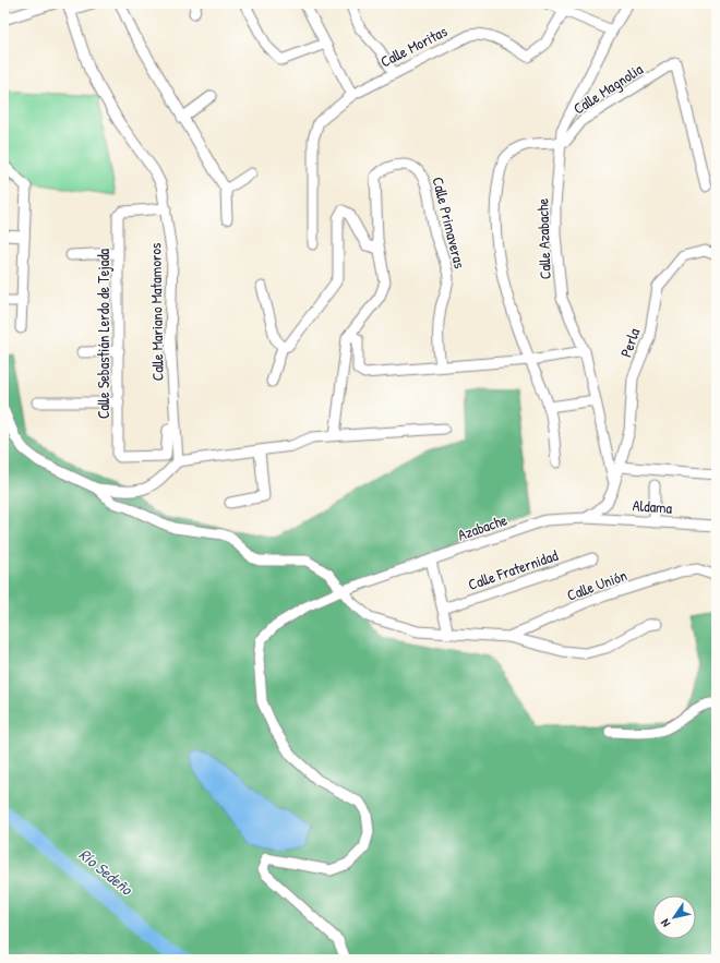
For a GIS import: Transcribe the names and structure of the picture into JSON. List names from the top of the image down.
{
  "streets": {
    "street": [
      "Calle Moritas",
      "Calle Magnolia",
      "Calle Primaveras",
      "Calle Azabache",
      "Calle Mariano Matamoros",
      "Calle Sebastián Lerdo de Tejada",
      "Perla",
      "Aldama",
      "Azabache",
      "Calle Fraternidad",
      "Calle Unión"
    ]
  },
  "crossings": [
    ["Calle Magnolia", "Calle Azabache"],
    ["Calle Azabache", "Perla"],
    ["Calle Mariano Matamoros", "Calle Sebastián Lerdo de Tejada"],
    ["Aldama", "Azabache"]
  ],
  "water": ["Río Sedeño"],
  "north": "bottom left"
}
